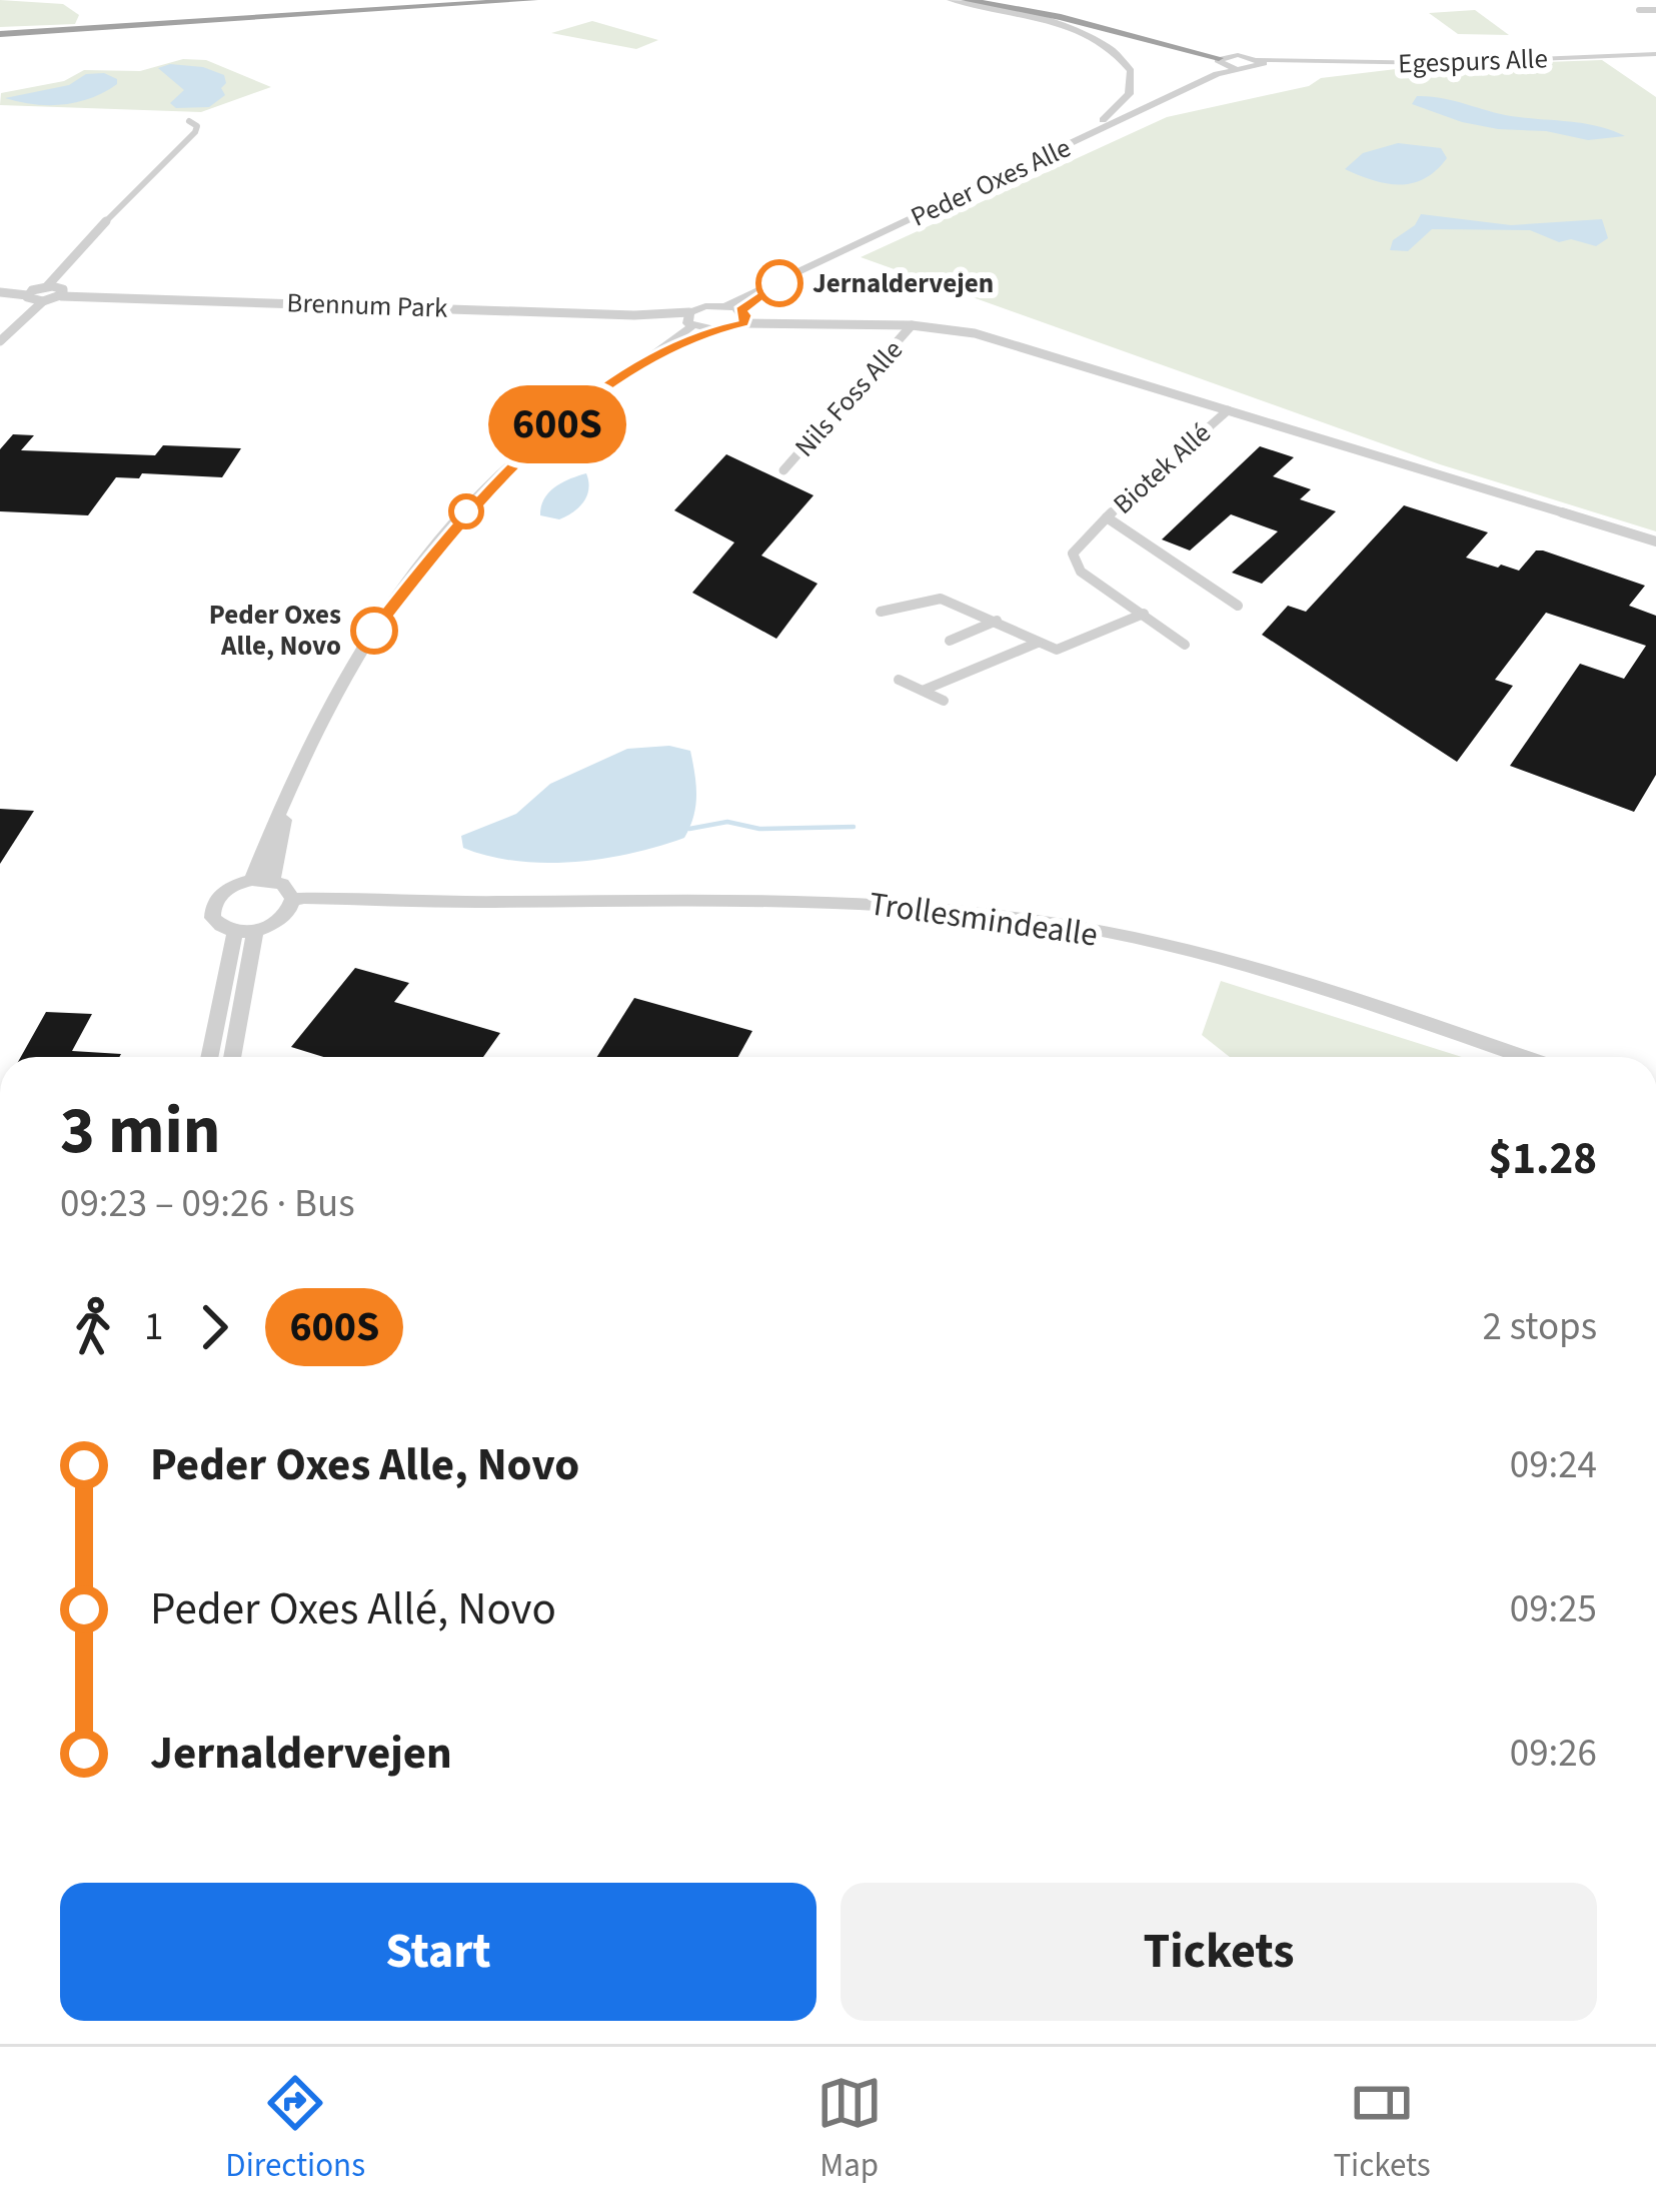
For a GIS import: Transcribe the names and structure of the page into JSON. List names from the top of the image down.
{
  "streets": {
    "street": [
      "Egespurs Alle",
      "Peder Oxes Alle",
      "Brennum Park",
      "Nils Foss Alle",
      "Biotek Allé",
      "Trollesmindealle"
    ]
  },
  "crossings": [
    ["Egespurs Alle", "Peder Oxes Alle"]
  ],
  "places": ["Jernaldervejen", "Peder Oxes Alle, Novo"],
  "lines": ["bus line 600S"],
  "page": {
    "on_map": "600S",
    "heading": ["3 min", "09:23 – 09:26 · Bus", "$1.28"],
    "legs": ["1", "600S", "2 stops"],
    "list": [
      {
        "name": "Peder Oxes Alle, Novo",
        "value": "09:24"
      },
      {
        "name": "Peder Oxes Allé, Novo",
        "value": "09:25"
      },
      {
        "name": "Jernaldervejen",
        "value": "09:26"
      }
    ],
    "buttons": ["Start", "Tickets"],
    "tabs": ["Directions", "Map", "Tickets"]
  }
}
